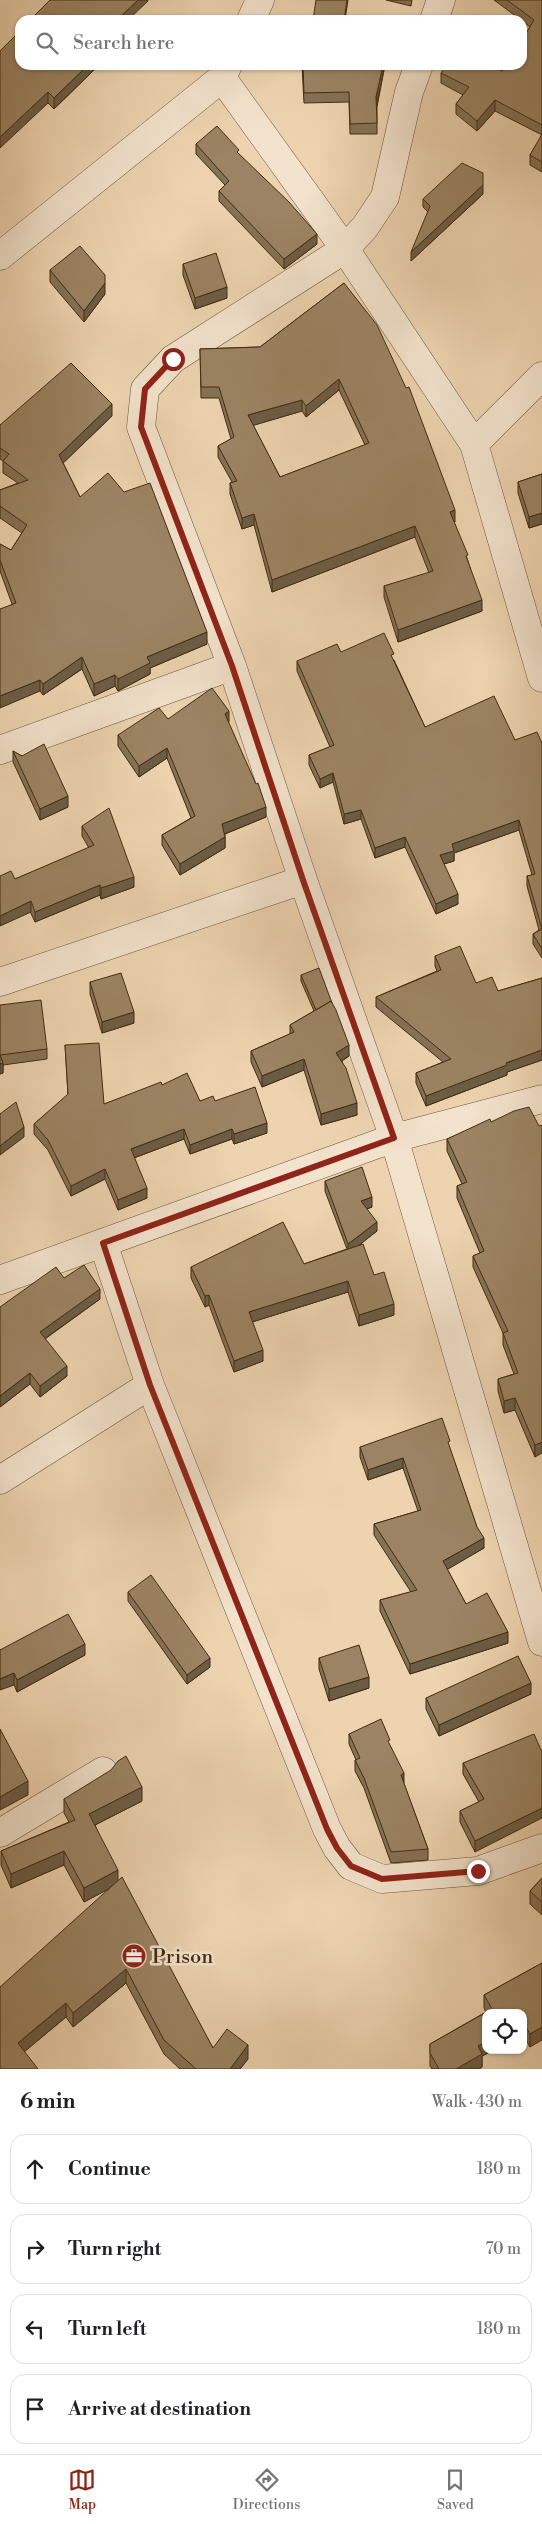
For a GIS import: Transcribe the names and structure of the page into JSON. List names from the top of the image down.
{
  "places": {
    "office": ["Prison"]
  },
  "page": {
    "search": "Search here",
    "heading": ["6 min", "Walk · 430 m"],
    "list": [
      ["Continue", "180 m"],
      ["Turn right", "70 m"],
      ["Turn left", "180 m"],
      "Arrive at destination"
    ],
    "nav": ["Map", "Directions", "Saved"]
  }
}
